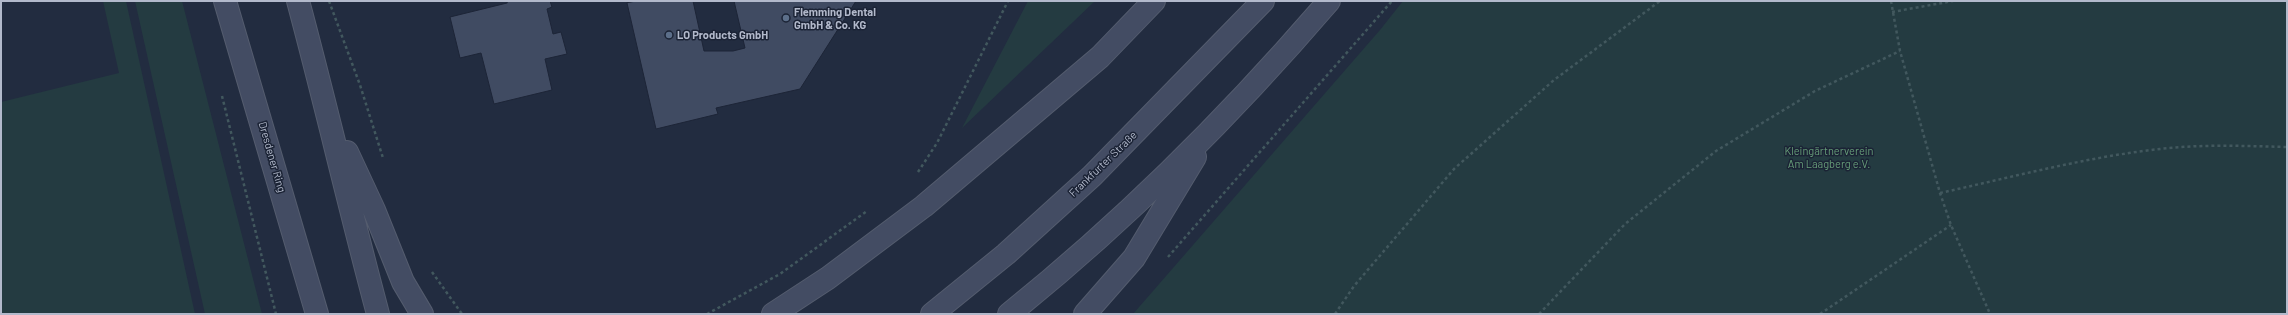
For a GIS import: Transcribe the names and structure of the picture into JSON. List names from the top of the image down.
{
  "streets": {
    "street": ["Dresdener Ring", "Frankfurter Straße"]
  },
  "parks": ["Kleingärtnerverein Am Laagberg e.V."],
  "places": ["Flemming Dental GmbH & Co. KG", "LO Products GmbH"]
}
